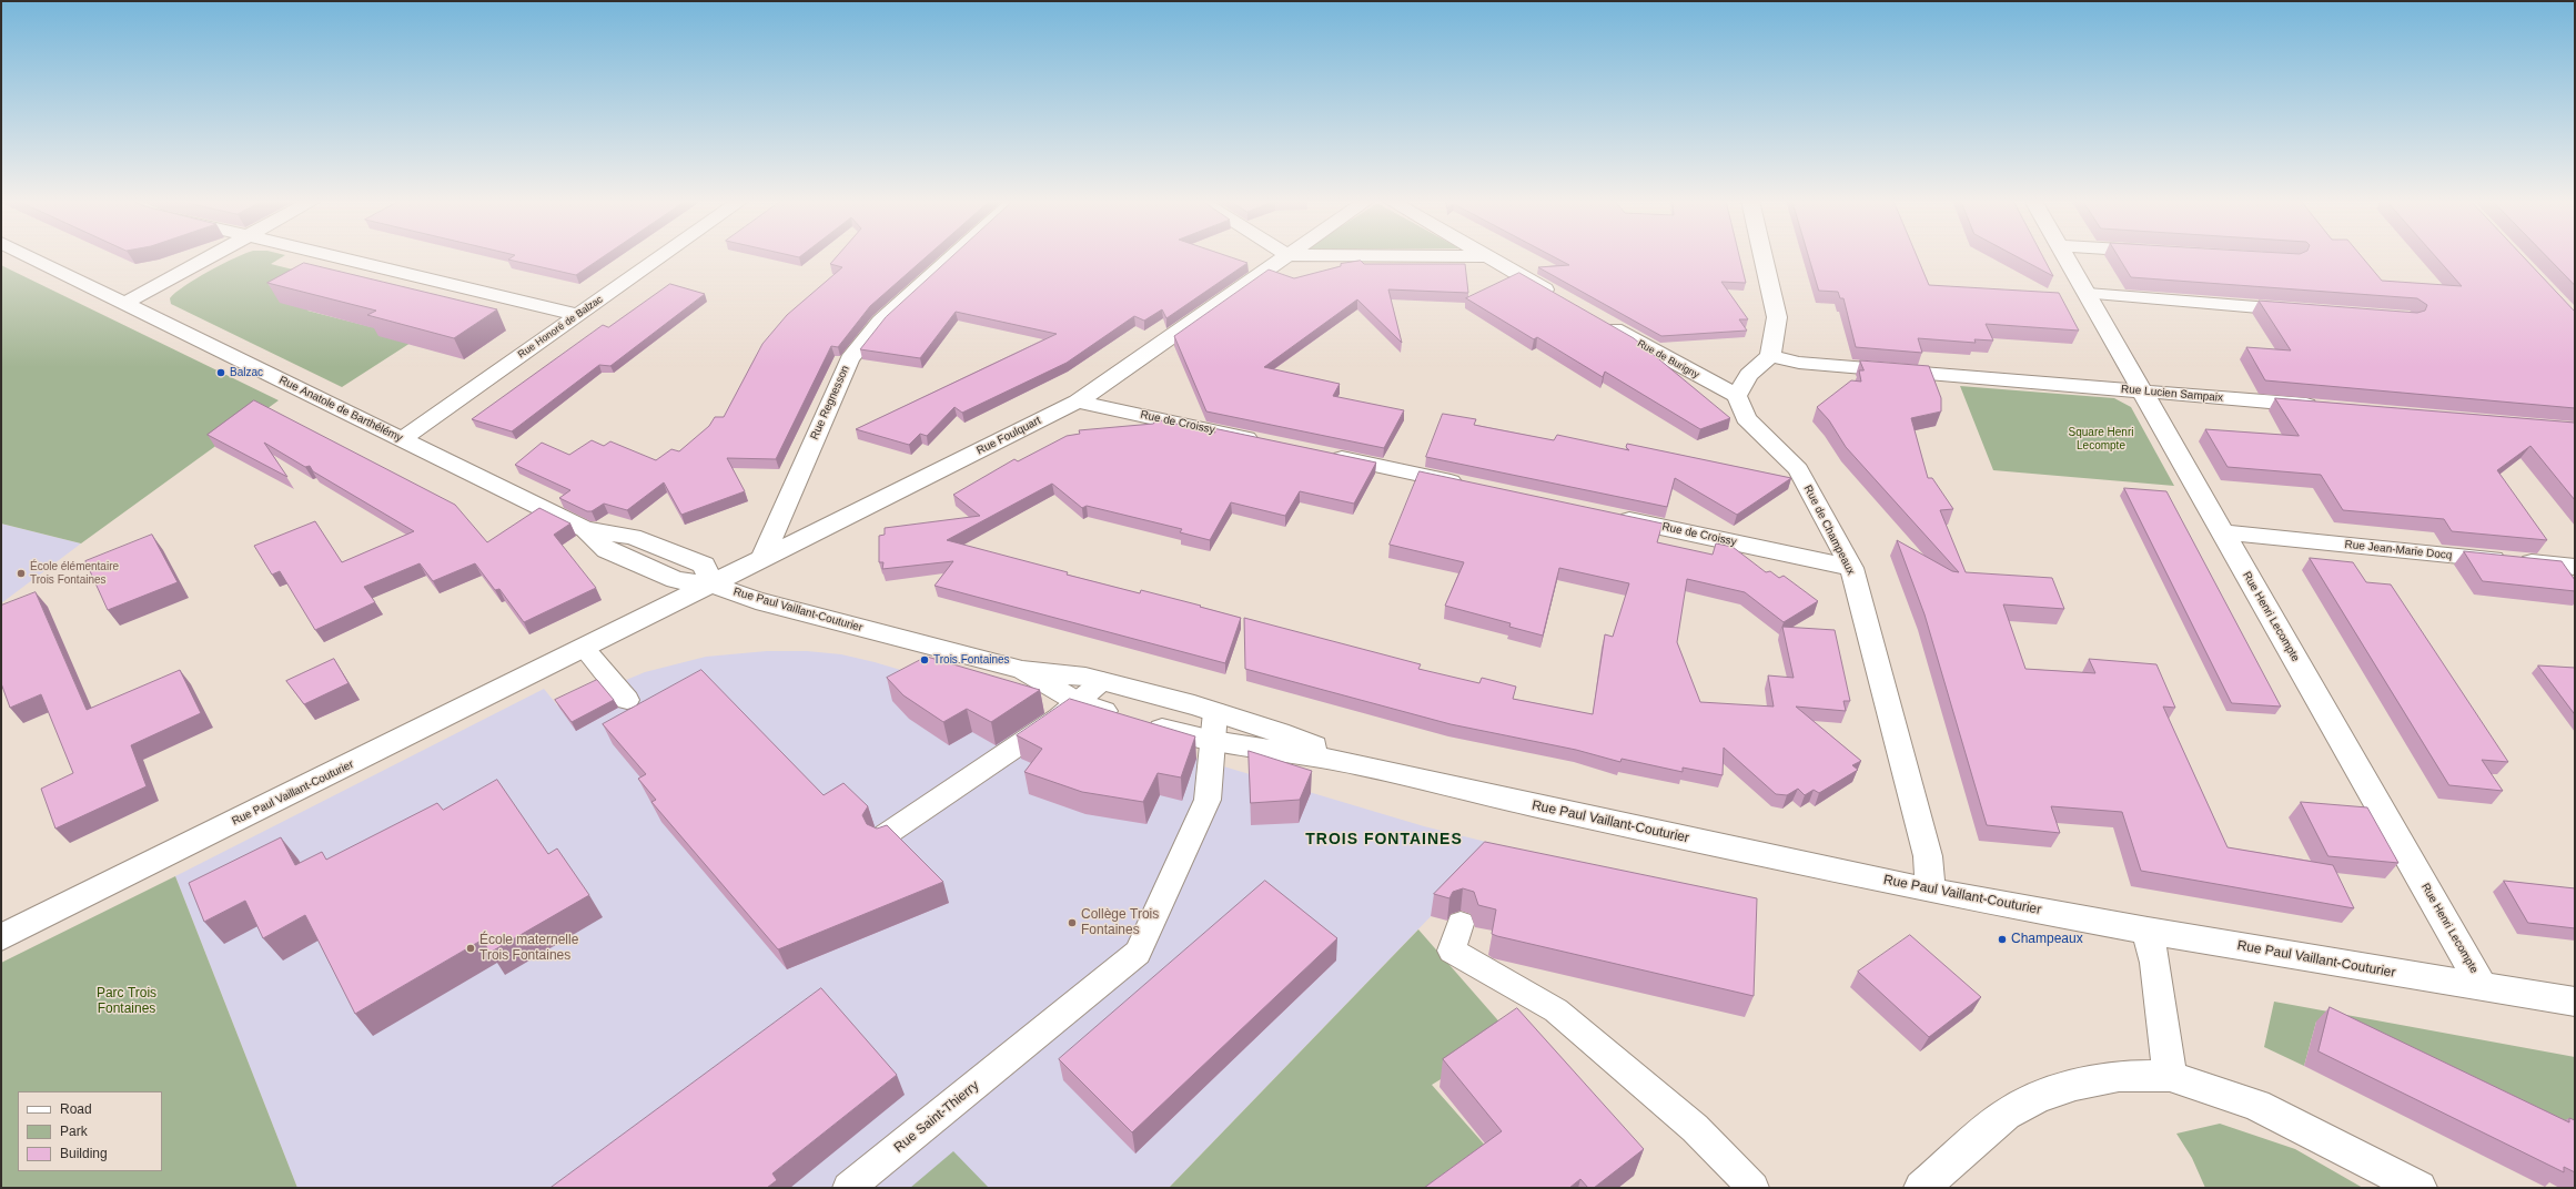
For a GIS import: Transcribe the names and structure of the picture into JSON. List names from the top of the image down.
{
  "streets": {
    "street": [
      "Rue Honoré de Balzac",
      "Rue de Burigny",
      "Rue Lucien Sampaix",
      "Rue Regnesson",
      "Rue Anatole de Barthélémy",
      "Rue de Croissy",
      "Rue Foulquart",
      "Rue de Champeaux",
      "Rue Jean-Marie Docq",
      "Rue Paul Vaillant-Couturier",
      "Rue Henri Lecompte"
    ],
    "lane": ["Rue Saint-Thierry"]
  },
  "crossings": [
    ["Rue Honoré de Balzac", "Rue Anatole de Barthélémy"],
    ["Rue de Burigny", "Rue de Champeaux"],
    ["Rue Lucien Sampaix", "Rue Henri Lecompte"],
    ["Rue Regnesson", "Rue Foulquart"],
    ["Rue Anatole de Barthélémy", "Rue Foulquart"],
    ["Rue Anatole de Barthélémy", "Rue Paul Vaillant-Couturier"],
    ["Rue de Croissy", "Rue Foulquart"],
    ["Rue de Croissy", "Rue de Champeaux"],
    ["Rue Foulquart", "Rue Paul Vaillant-Couturier"],
    ["Rue de Champeaux", "Rue Paul Vaillant-Couturier"],
    ["Rue Jean-Marie Docq", "Rue Henri Lecompte"],
    ["Rue Paul Vaillant-Couturier", "Rue Henri Lecompte"],
    ["Rue Paul Vaillant-Couturier", "Rue Saint-Thierry"]
  ],
  "districts": ["TROIS FONTAINES"],
  "parks": ["Square Henri Lecompte", "Parc Trois Fontaines"],
  "places": [
    "Balzac",
    "École élémentaire Trois Fontaines",
    "Trois Fontaines",
    "Collège Trois Fontaines",
    "Champeaux",
    "École maternelle Trois Fontaines"
  ],
  "legend": ["Road", "Park", "Building"]
}
